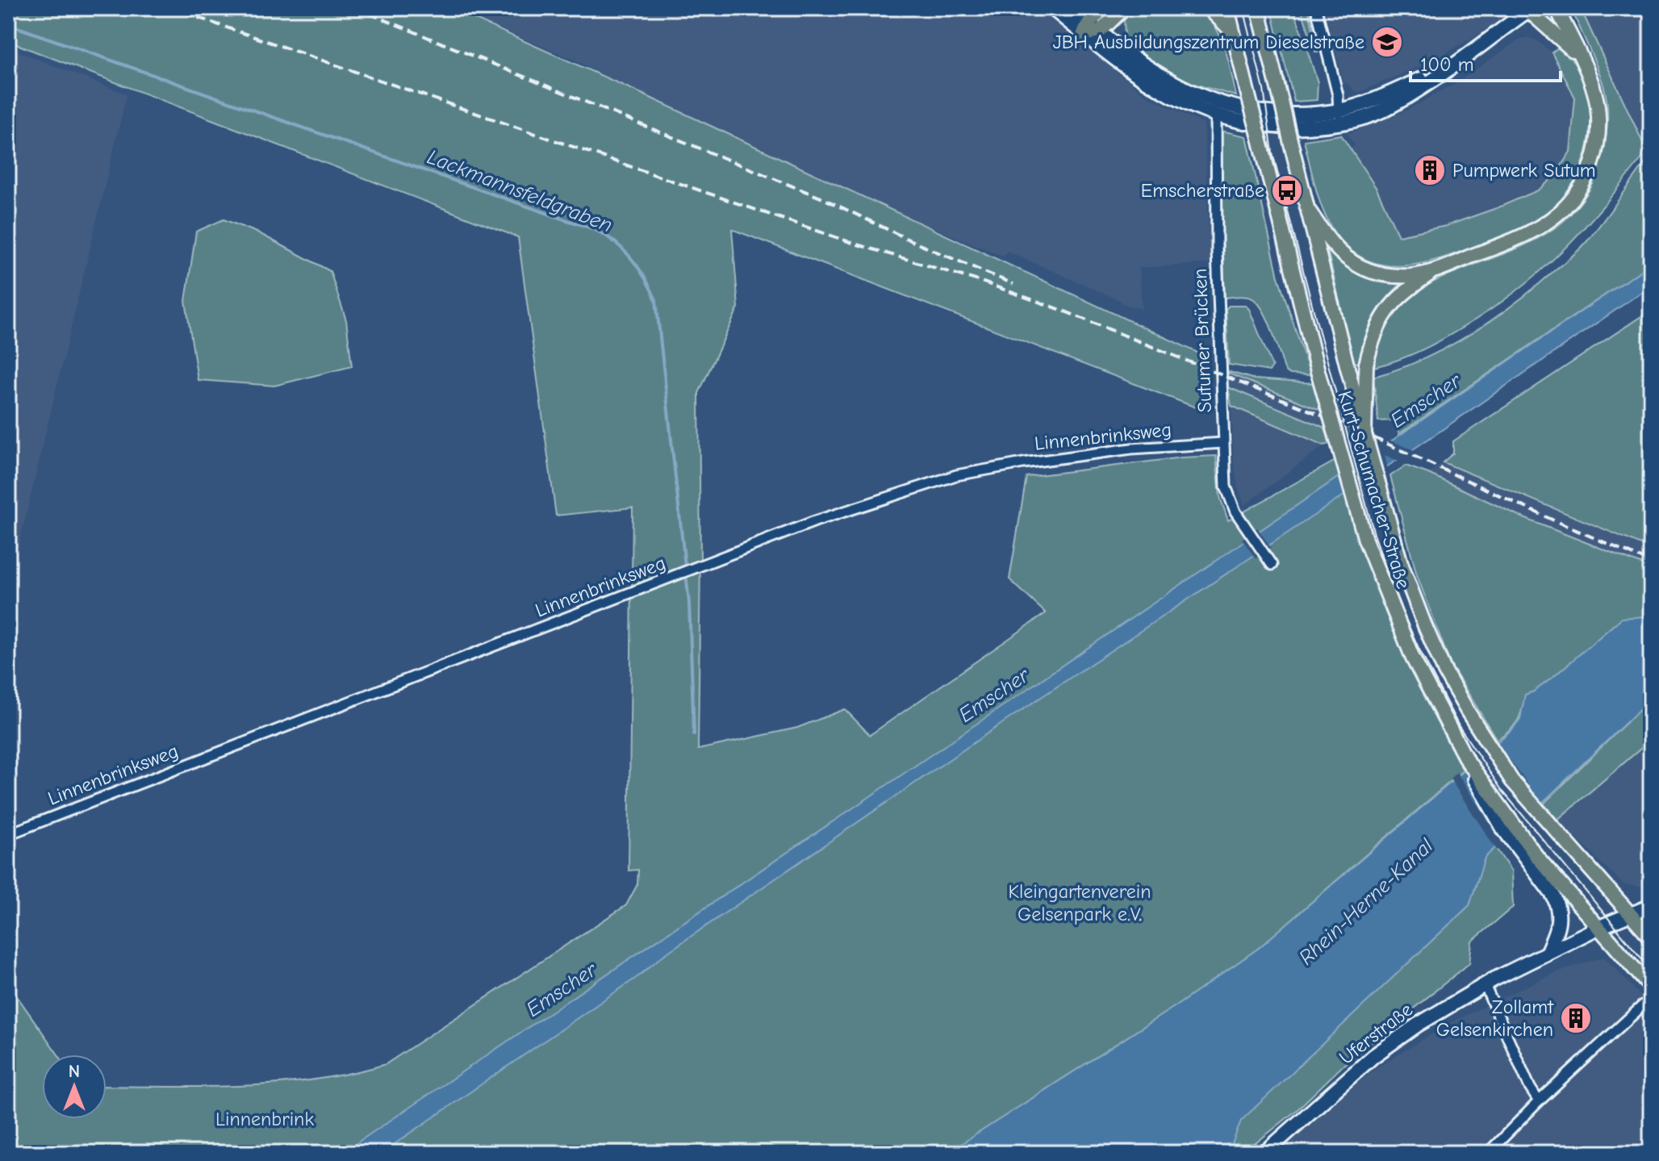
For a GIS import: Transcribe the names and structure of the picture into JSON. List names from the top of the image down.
{
  "streets": {
    "main road": ["Kurt-Schumacher-Straße"],
    "street": ["Sutumer Brücken", "Linnenbrinksweg", "Uferstraße"]
  },
  "crossings": [
    ["Sutumer Brücken", "Linnenbrinksweg"],
    ["Kurt-Schumacher-Straße", "Uferstraße"]
  ],
  "water": ["Lackmannsfeldgraben", "Emscher", "Rhein-Herne-Kanal"],
  "parks": ["Kleingartenverein Gelsenpark e.V.", "Linnenbrink"],
  "places": {
    "school or university": ["JBH Ausbildungszentrum Dieselstraße"],
    "building": ["Pumpwerk Sutum", "Zollamt Gelsenkirchen"],
    "bus stop": ["Emscherstraße"]
  },
  "scale_bar": "100 m",
  "north": "top"
}
